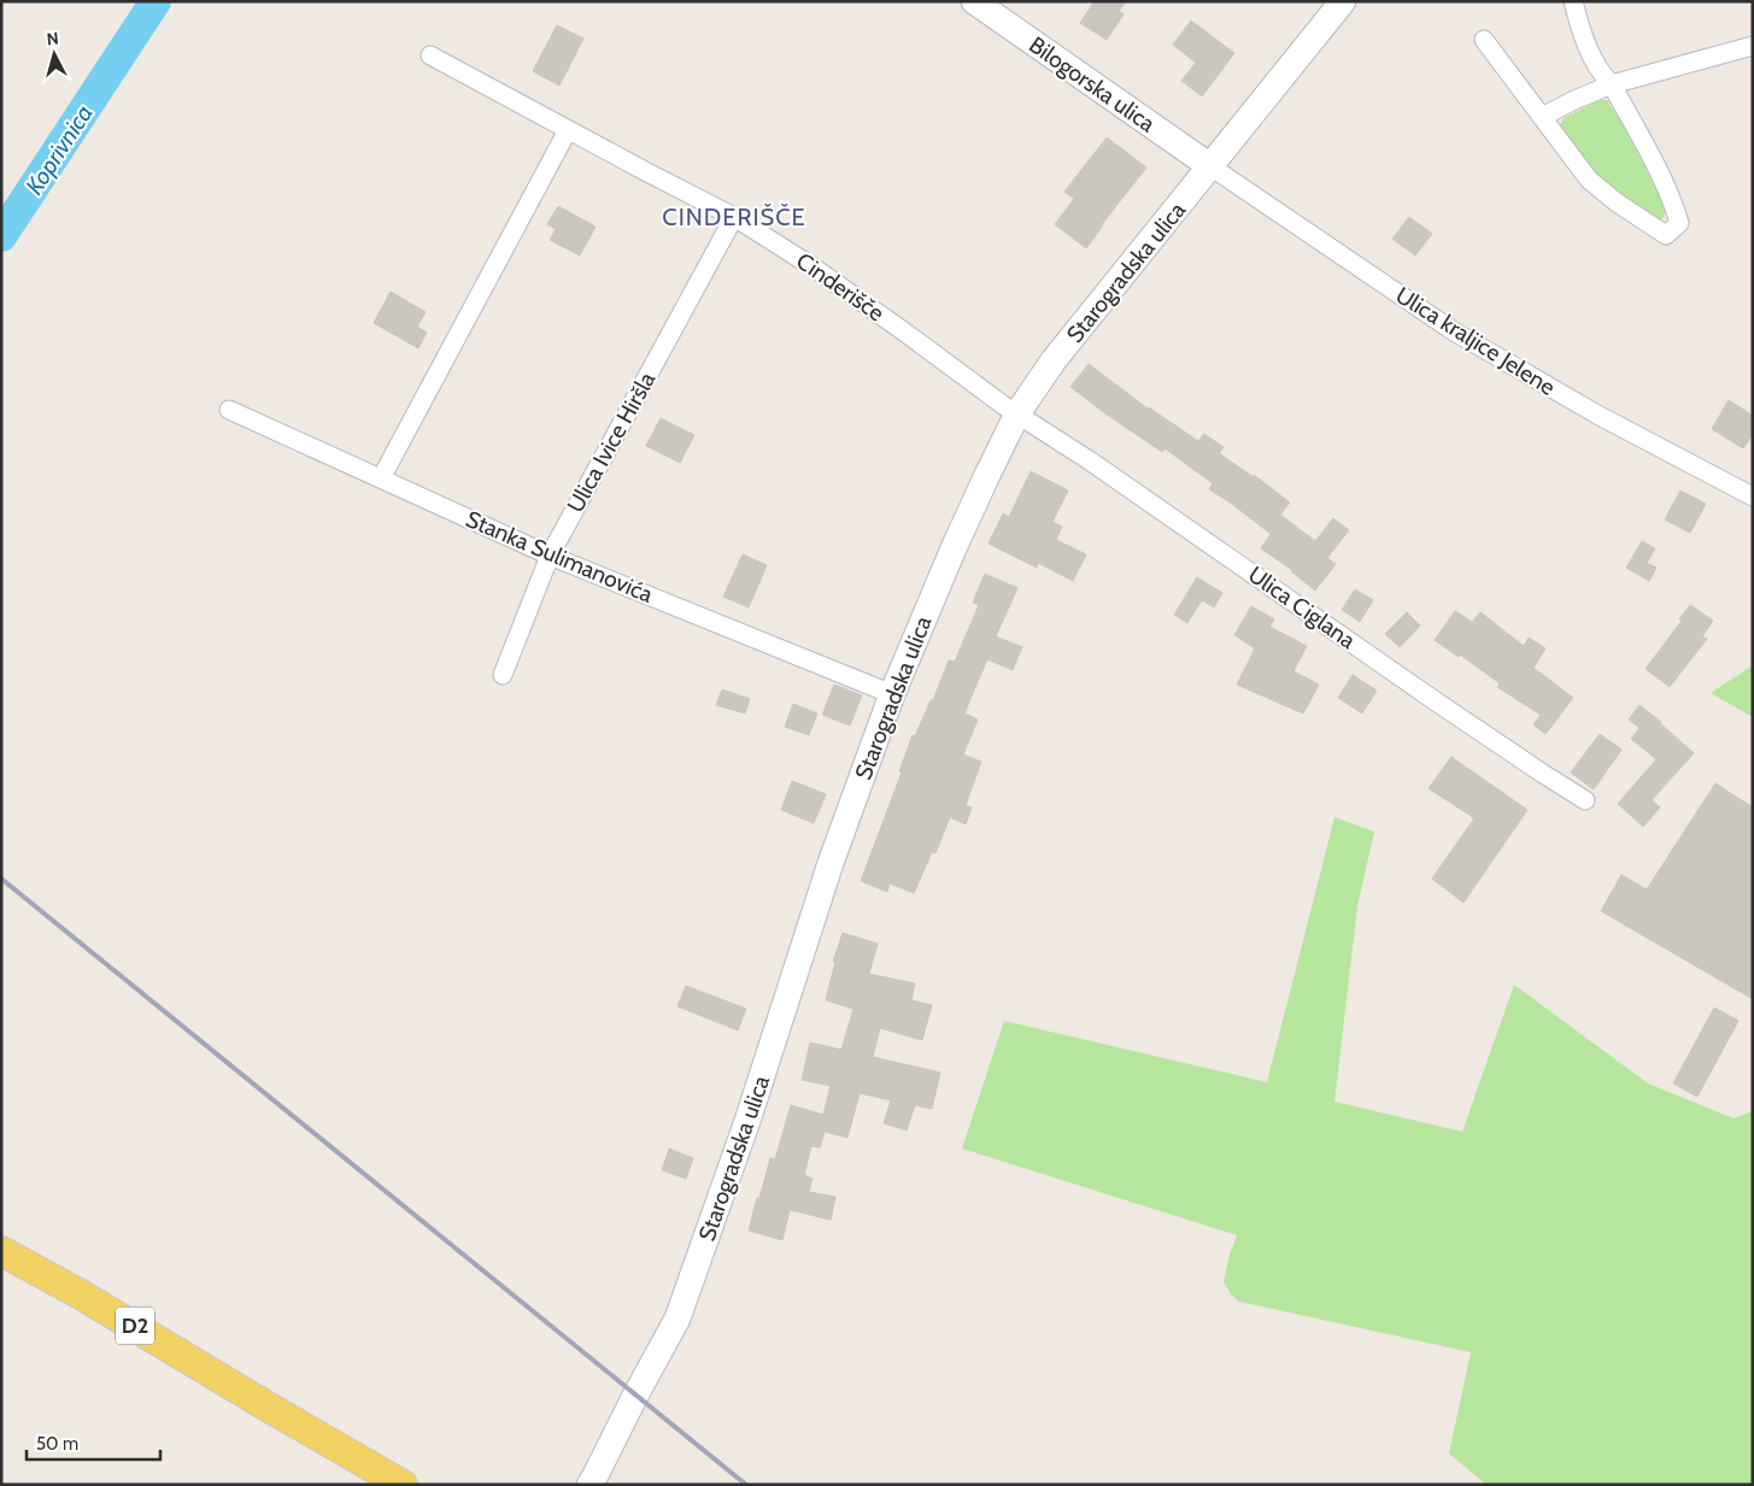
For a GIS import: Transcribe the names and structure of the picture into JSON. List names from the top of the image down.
{
  "streets": {
    "main road": ["Bilogorska ulica", "Starogradska ulica", "D2"],
    "street": [
      "Cinderišče",
      "Ulica kraljice Jelene",
      "Ulica Ivice Hiršla",
      "Stanka Sulimanovića",
      "Ulica Ciglana"
    ]
  },
  "crossings": [
    ["Bilogorska ulica", "Starogradska ulica"],
    ["Bilogorska ulica", "Ulica kraljice Jelene"],
    ["Starogradska ulica", "Cinderišče"],
    ["Starogradska ulica", "Ulica kraljice Jelene"],
    ["Starogradska ulica", "Stanka Sulimanovića"],
    ["Starogradska ulica", "Ulica Ciglana"],
    ["Cinderišče", "Ulica Ivice Hiršla"],
    ["Cinderišče", "Ulica Ciglana"],
    ["Ulica Ivice Hiršla", "Stanka Sulimanovića"]
  ],
  "districts": ["CINDERIŠČE"],
  "water": ["Koprivnica"],
  "scale_bar": "50 m",
  "north": "top"
}
